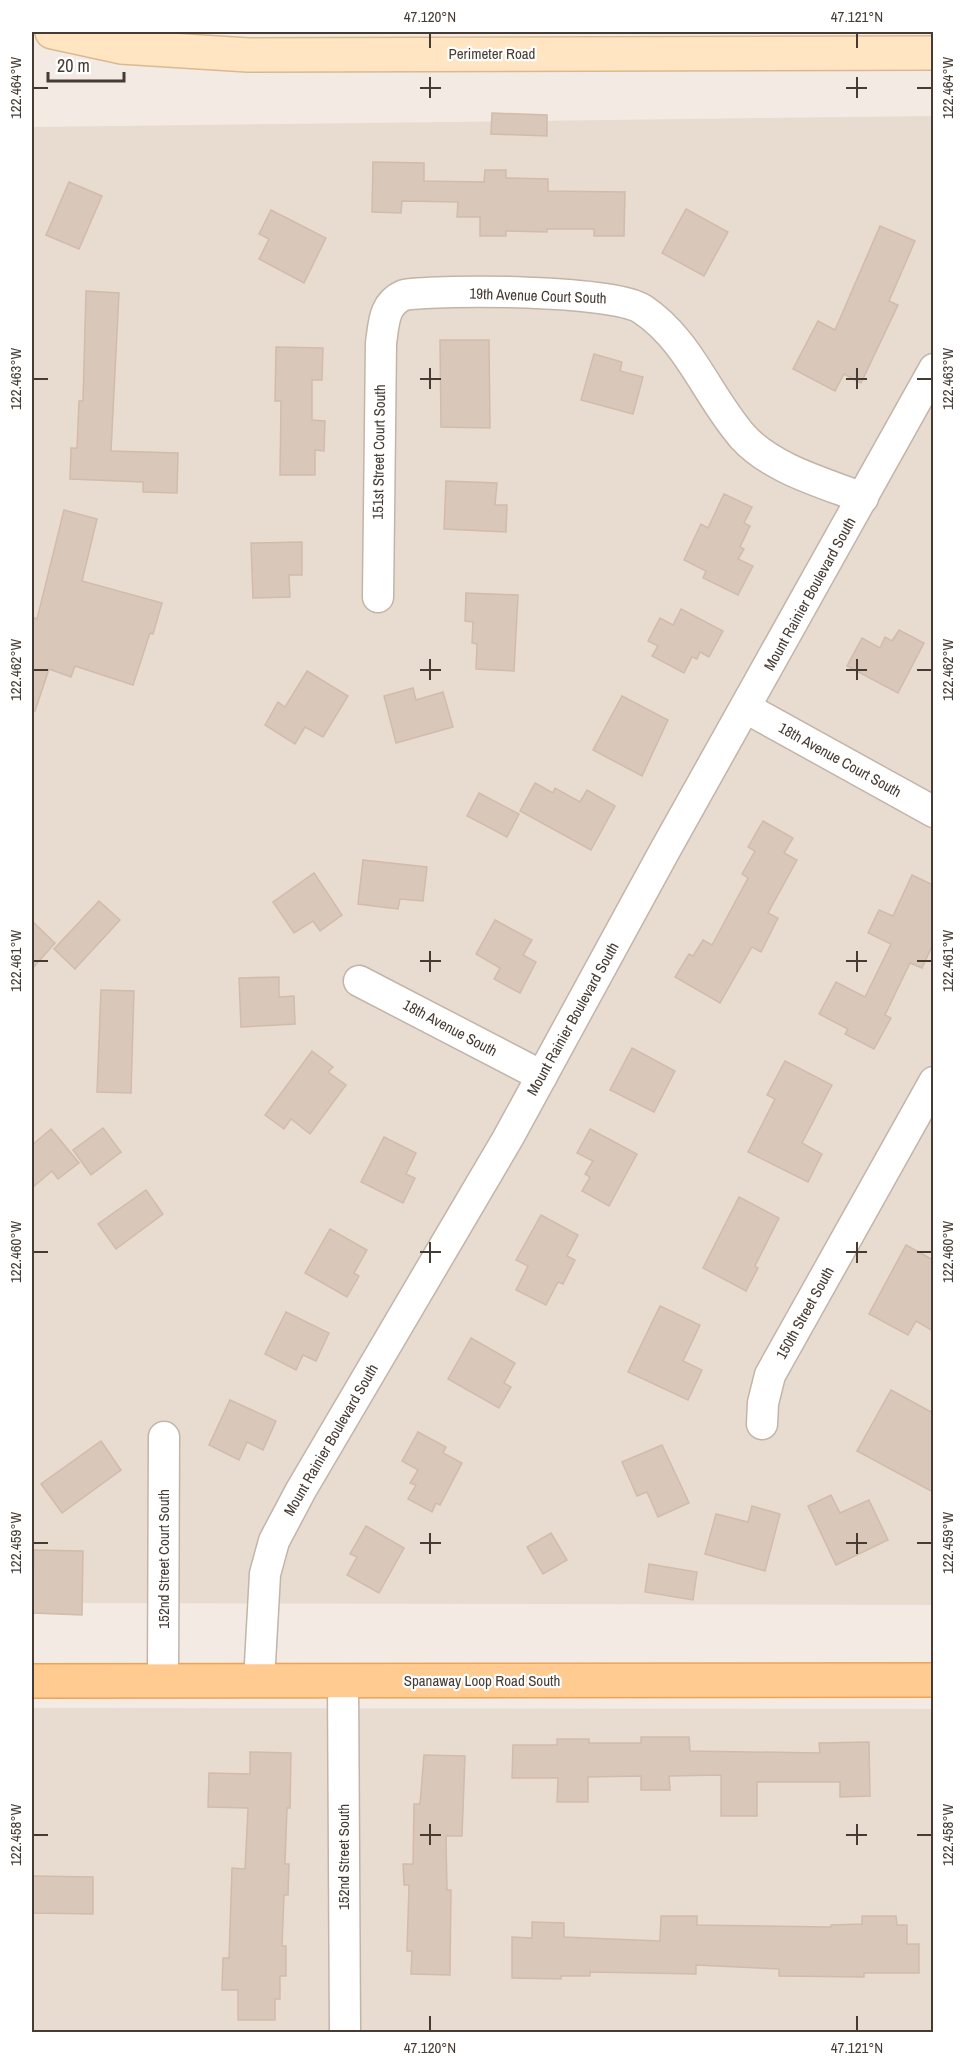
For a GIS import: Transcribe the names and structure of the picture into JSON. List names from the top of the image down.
{
  "streets": {
    "main road": ["Spanaway Loop Road South"],
    "street": [
      "Perimeter Road",
      "19th Avenue Court South",
      "151st Street Court South",
      "Mount Rainier Boulevard South",
      "18th Avenue Court South",
      "18th Avenue South",
      "150th Street South",
      "152nd Street Court South",
      "152nd Street South"
    ]
  },
  "crossings": [
    ["19th Avenue Court South", "151st Street Court South"],
    ["19th Avenue Court South", "Mount Rainier Boulevard South"],
    ["Mount Rainier Boulevard South", "18th Avenue Court South"],
    ["Mount Rainier Boulevard South", "18th Avenue South"],
    ["Mount Rainier Boulevard South", "Spanaway Loop Road South"],
    ["152nd Street Court South", "Spanaway Loop Road South"],
    ["Spanaway Loop Road South", "152nd Street South"]
  ],
  "scale_bar": "20 m",
  "coordinates": [
    "47.120°N",
    "47.121°N",
    "122.464°W",
    "122.463°W",
    "122.462°W",
    "122.461°W",
    "122.460°W",
    "122.459°W",
    "122.458°W"
  ]
}
